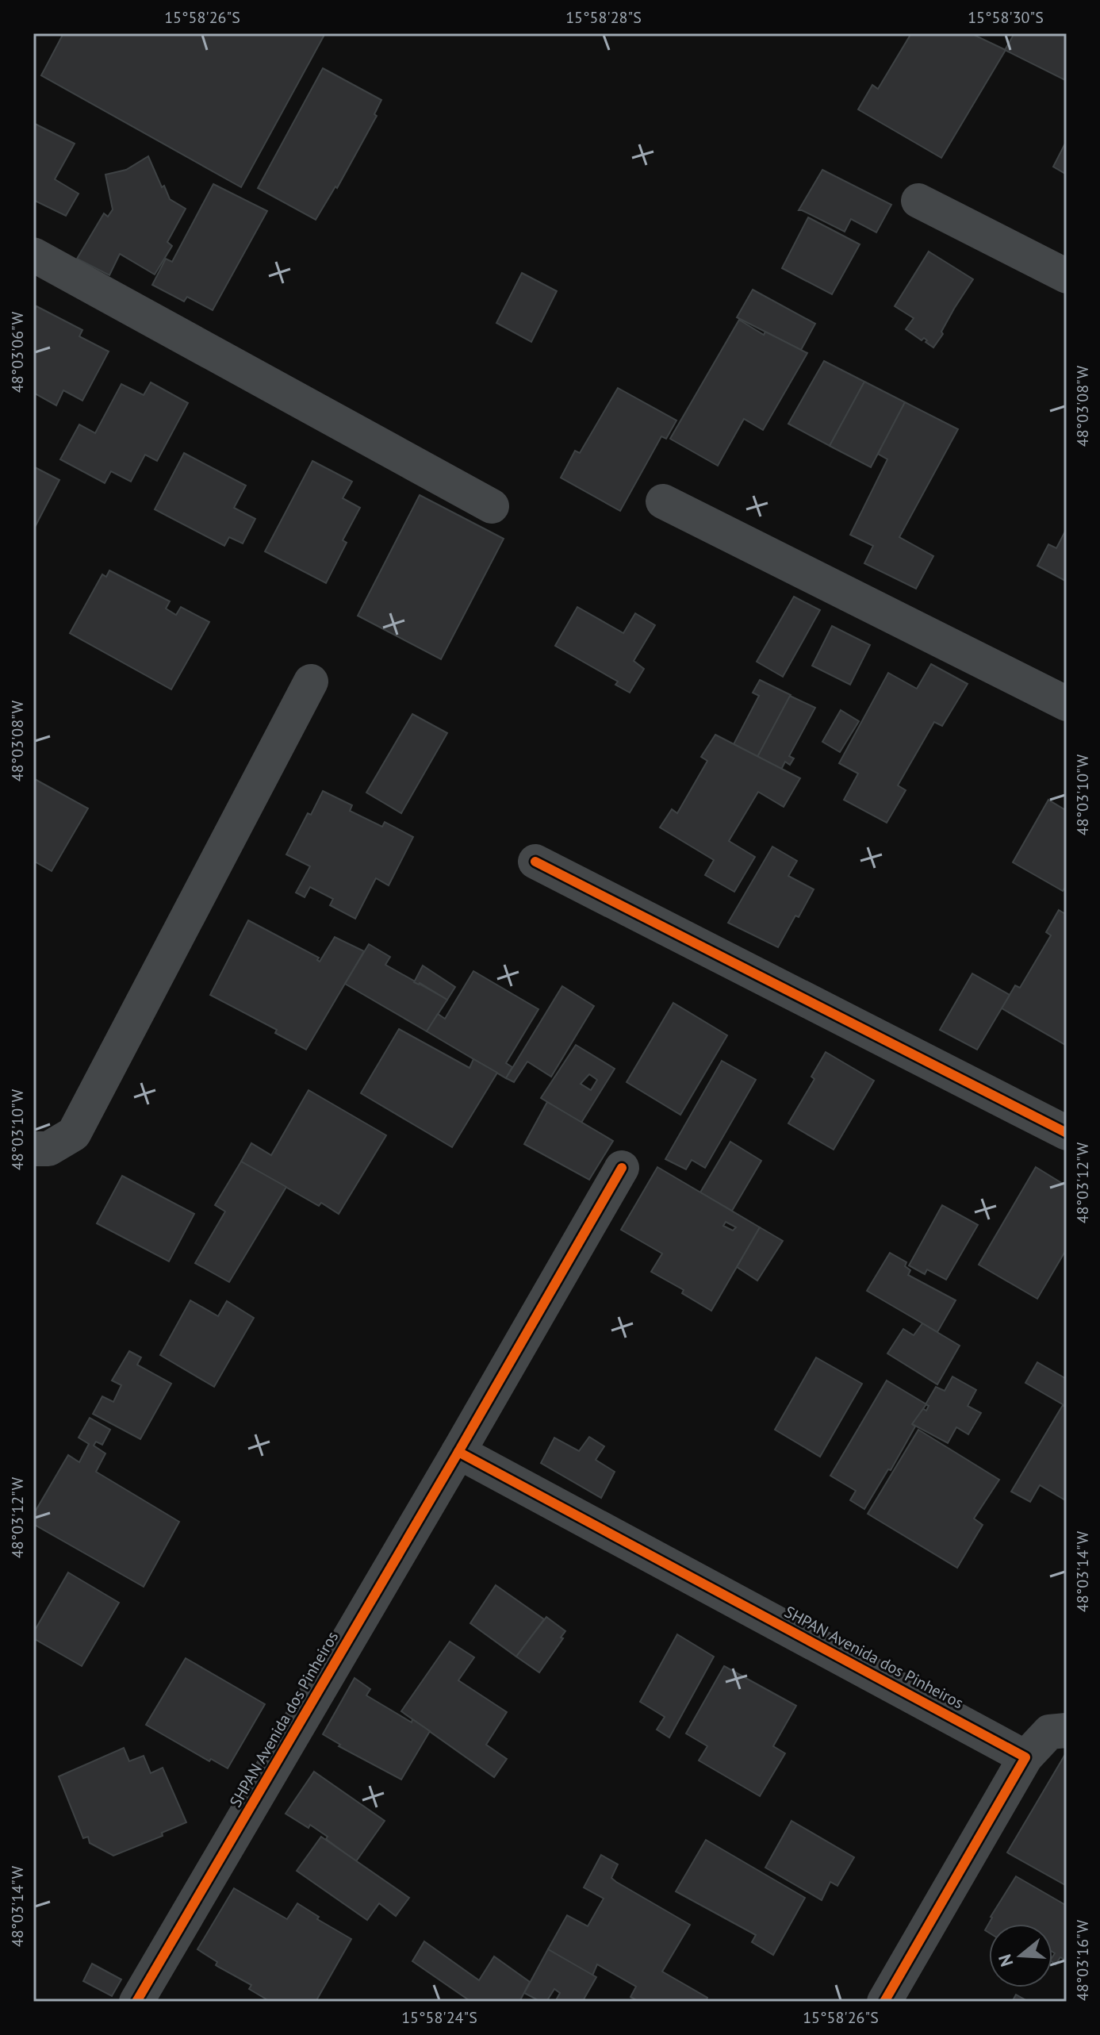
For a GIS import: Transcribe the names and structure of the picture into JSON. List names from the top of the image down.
{
  "streets": {
    "street": ["SHPAN Avenida dos Pinheiros"]
  },
  "north": "left",
  "coordinates": [
    "15°58'26\"S",
    "15°58'28\"S",
    "15°58'30\"S",
    "48°03'06\"W",
    "48°03'08\"W",
    "48°03'10\"W",
    "48°03'12\"W",
    "48°03'14\"W",
    "48°03'16\"W",
    "15°58'24\"S"
  ]
}
